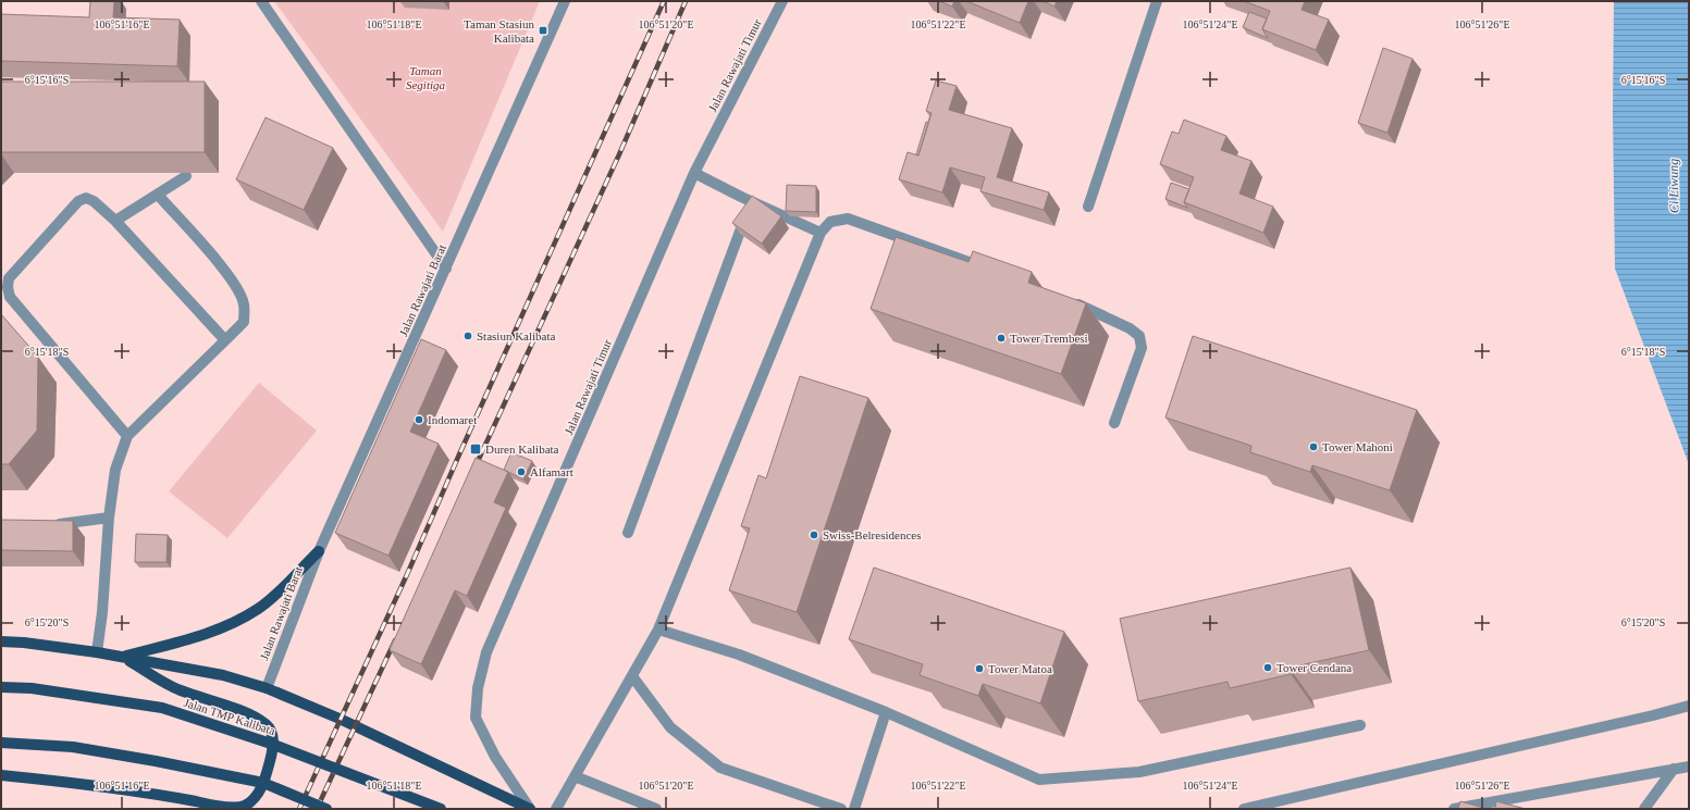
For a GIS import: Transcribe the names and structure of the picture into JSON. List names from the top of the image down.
{
  "streets": {
    "main road": ["Jalan TMP Kalibata"],
    "street": ["Jalan Rawajati Timur", "Jalan Rawajati Barat"]
  },
  "water": ["Ci Liwung"],
  "parks": ["Taman Segitiga"],
  "places": {
    "transit": ["Taman Stasiun Kalibata", "Duren Kalibata"],
    "other": [
      "Stasiun Kalibata",
      "Tower Trembesi",
      "Indomaret",
      "Tower Mahoni",
      "Alfamart",
      "Swiss-Belresidences",
      "Tower Cendana",
      "Tower Matoa"
    ]
  },
  "coordinates": [
    "106°51'16\"E",
    "106°51'18\"E",
    "106°51'20\"E",
    "106°51'22\"E",
    "106°51'24\"E",
    "106°51'26\"E",
    "6°15'16\"S",
    "6°15'18\"S",
    "6°15'20\"S"
  ]
}
